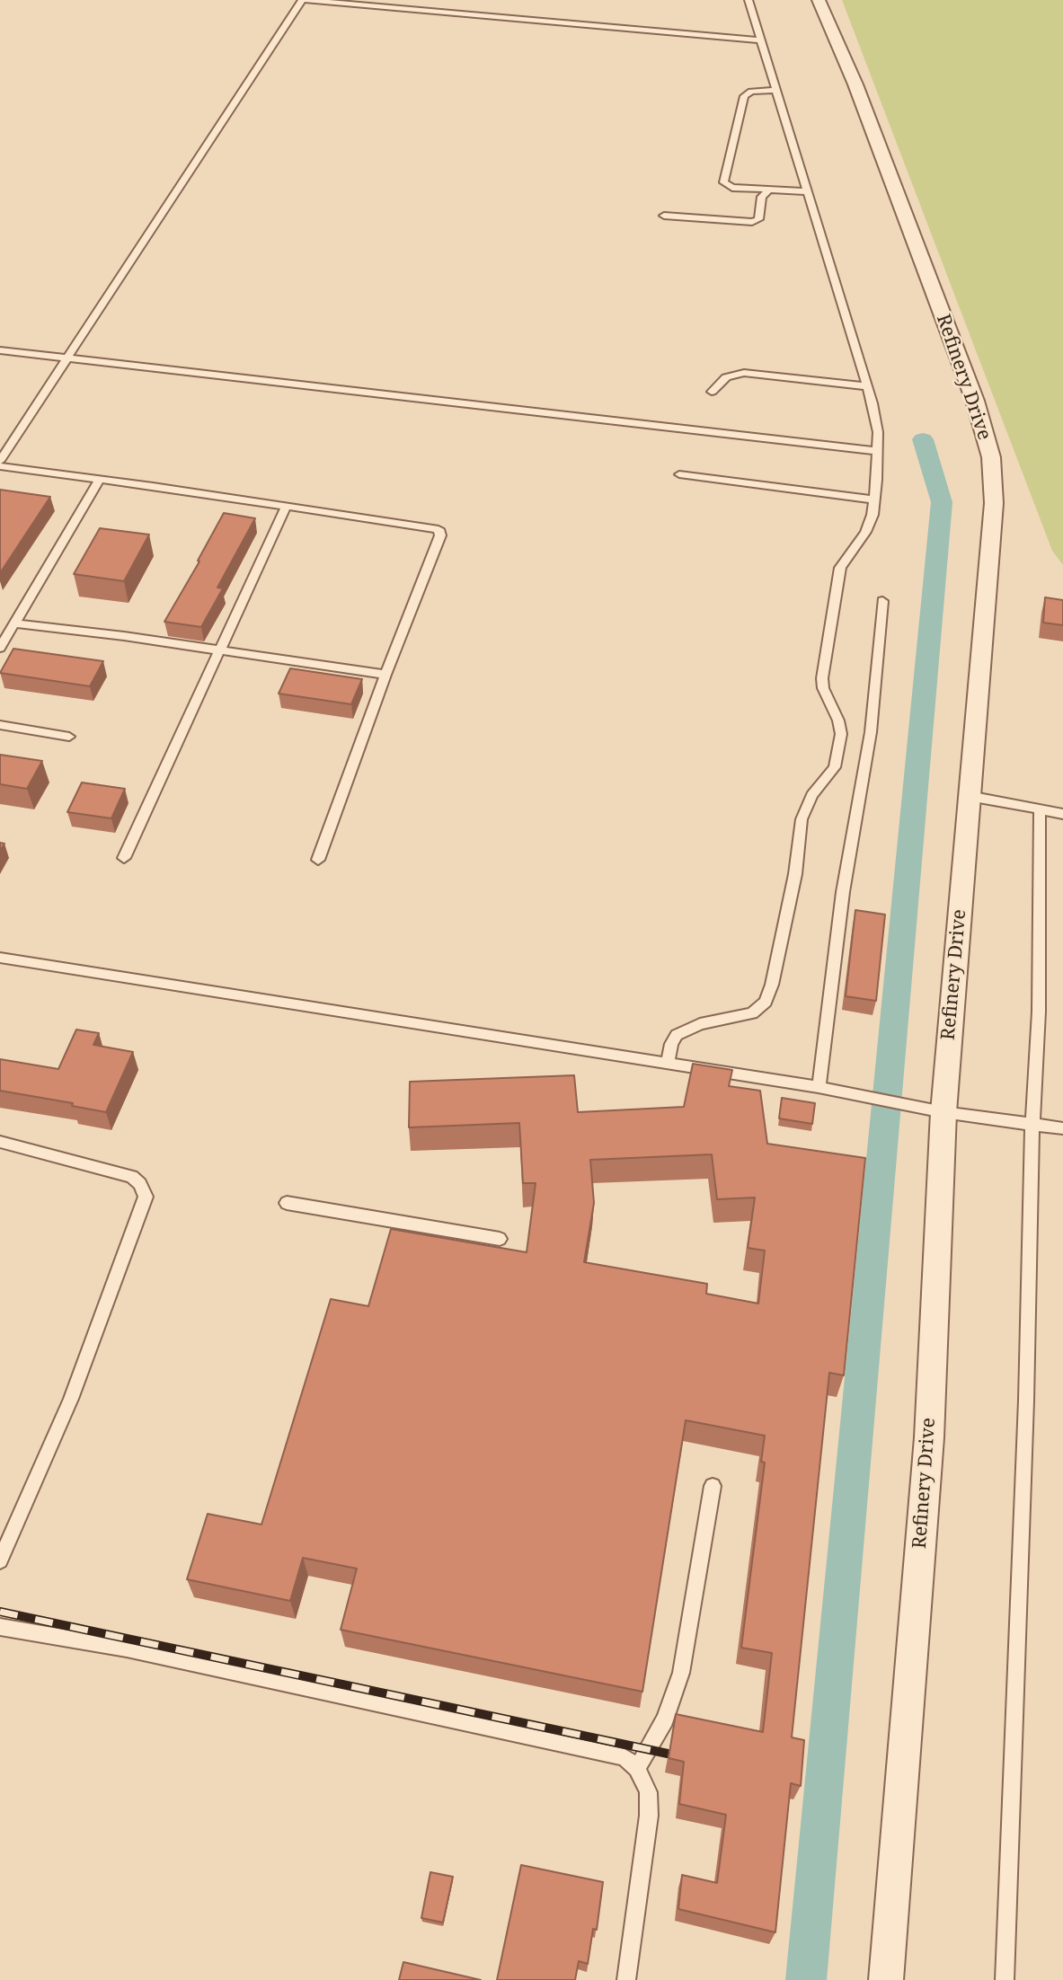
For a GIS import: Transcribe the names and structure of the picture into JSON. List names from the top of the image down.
{
  "streets": {
    "street": ["Refinery Drive"]
  }
}
